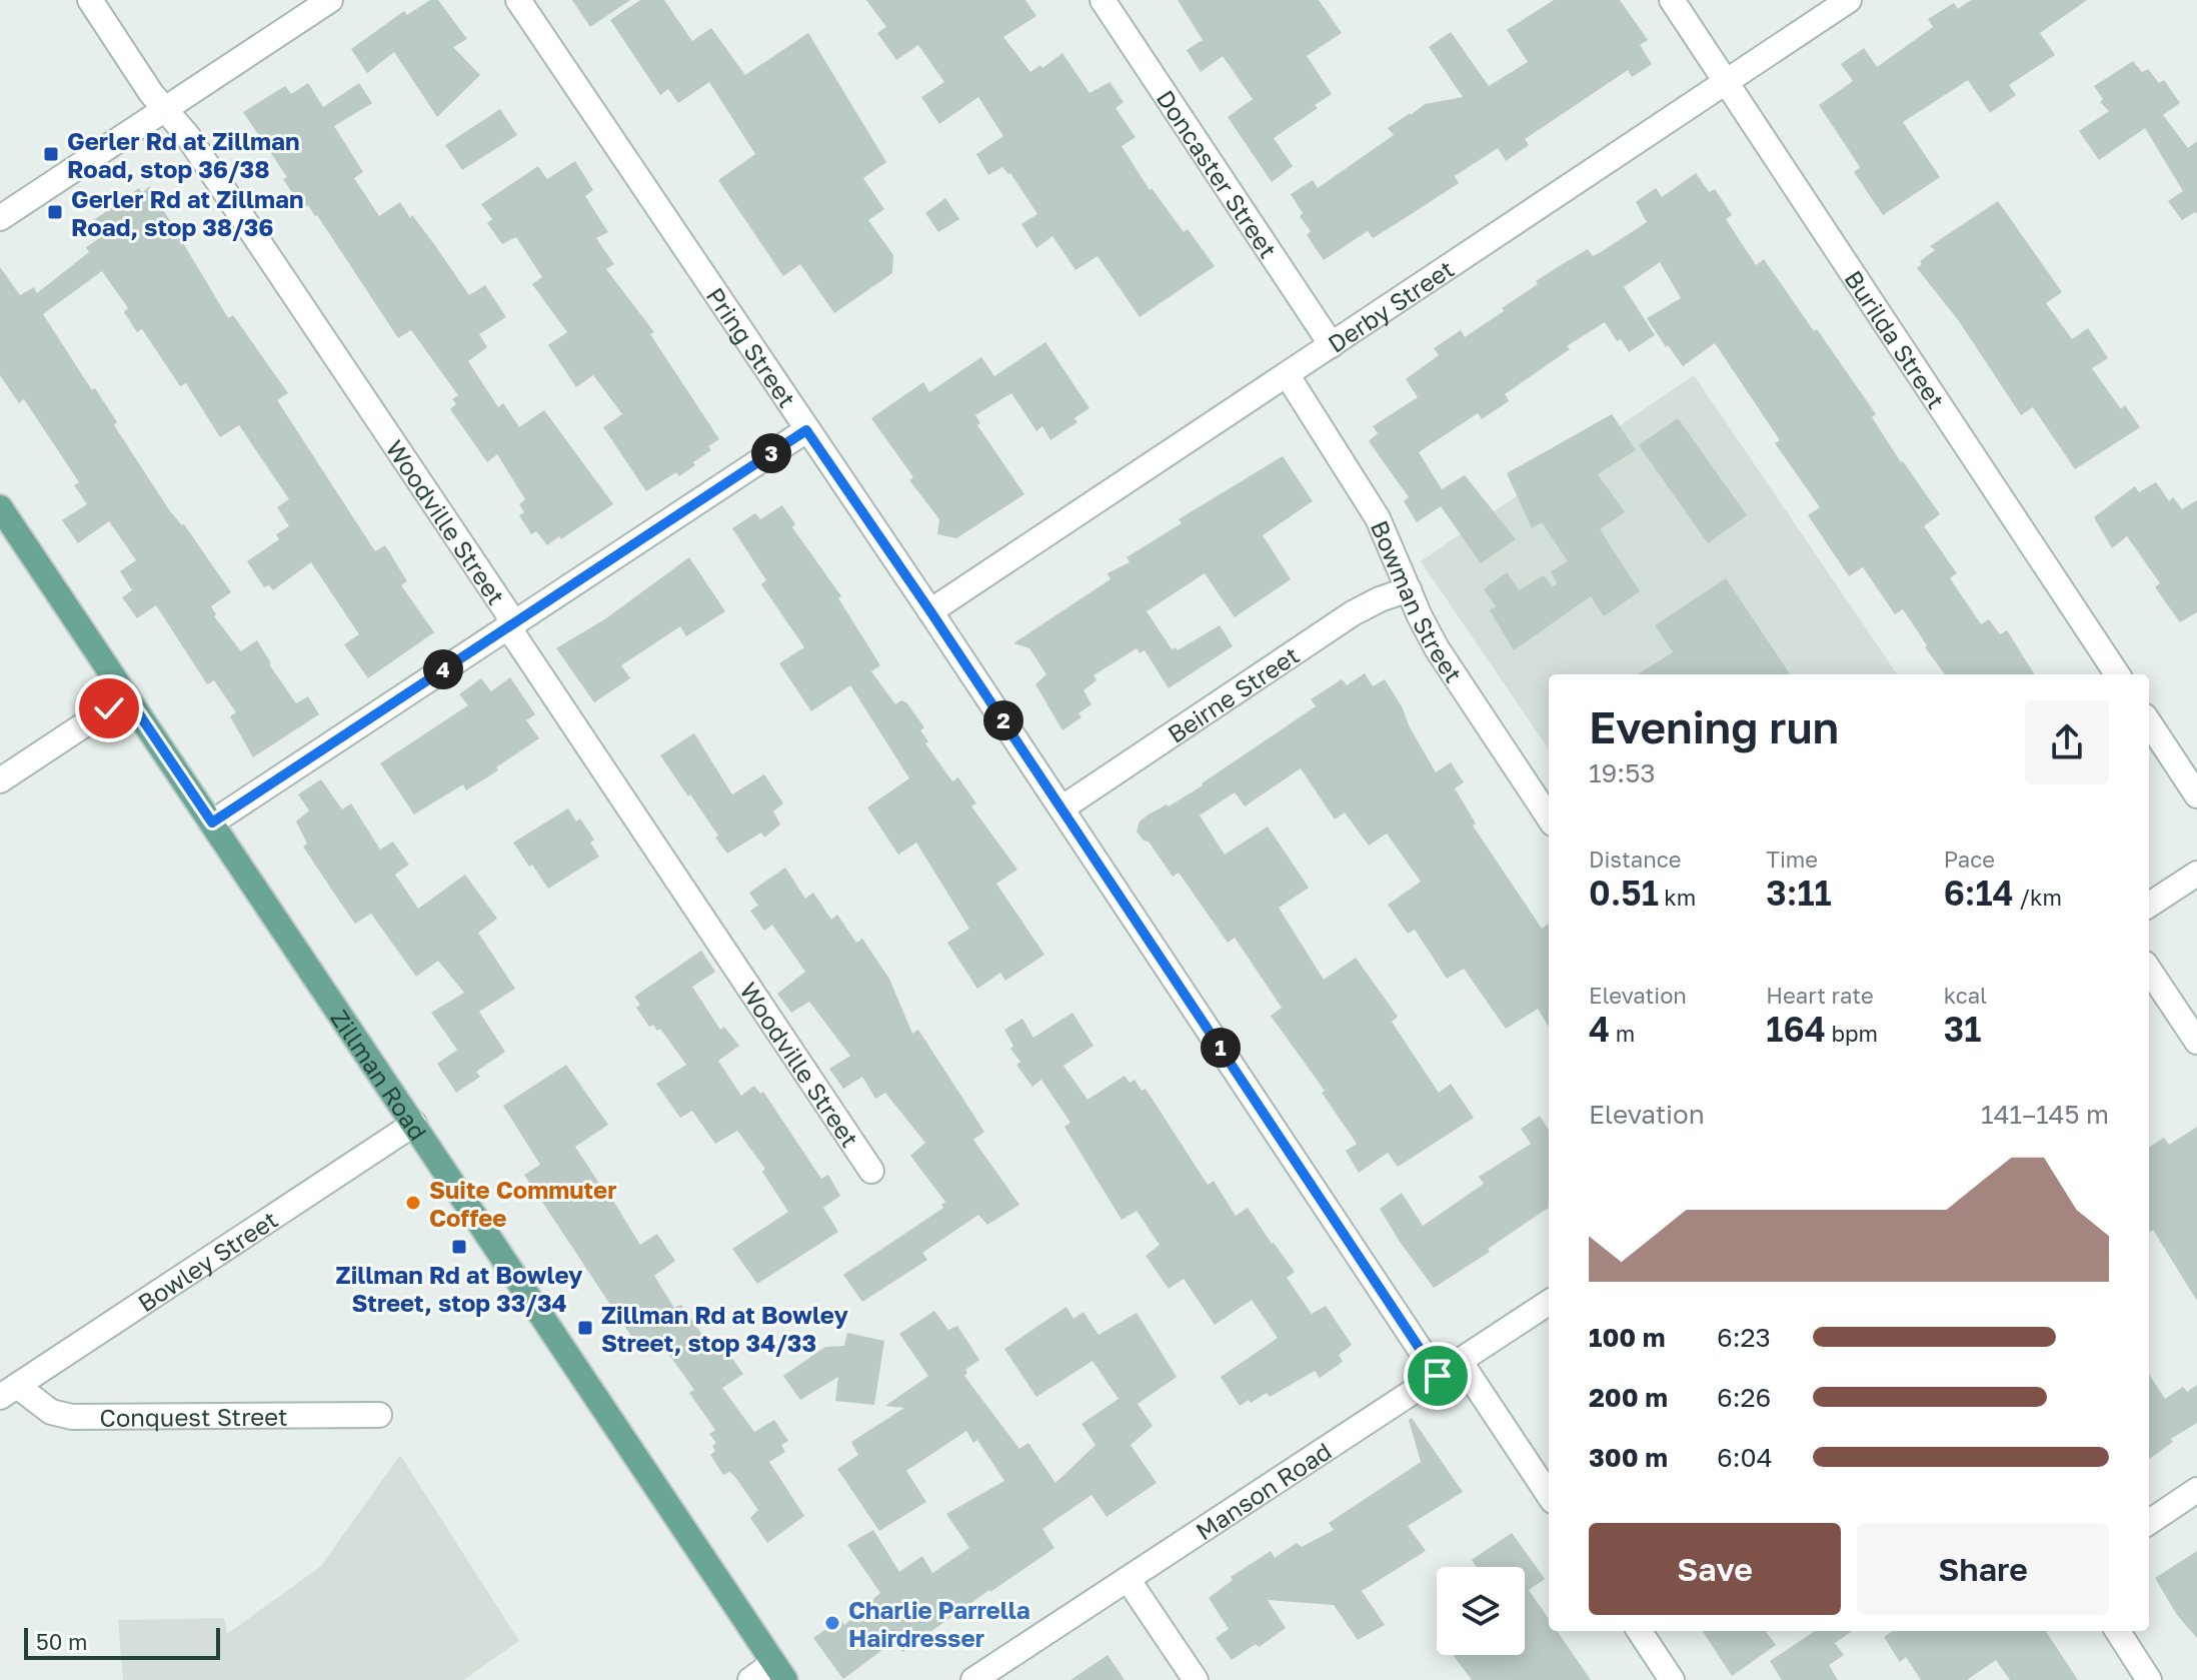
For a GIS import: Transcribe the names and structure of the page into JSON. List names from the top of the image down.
{
  "streets": {
    "main road": ["Zillman Road"],
    "street": [
      "Doncaster Street",
      "Derby Street",
      "Burilda Street",
      "Pring Street",
      "Woodville Street",
      "Bowman Street",
      "Beirne Street",
      "Bowley Street",
      "Conquest Street",
      "Manson Road"
    ]
  },
  "crossings": [
    ["Doncaster Street", "Derby Street"],
    ["Derby Street", "Burilda Street"],
    ["Derby Street", "Pring Street"],
    ["Derby Street", "Bowman Street"],
    ["Pring Street", "Beirne Street"],
    ["Pring Street", "Manson Road"],
    ["Bowman Street", "Beirne Street"],
    ["Zillman Road", "Bowley Street"],
    ["Bowley Street", "Conquest Street"]
  ],
  "places": {
    "transit": [
      "Gerler Rd at Zillman Road, stop 36/38",
      "Gerler Rd at Zillman Road, stop 38/36",
      "Zillman Rd at Bowley Street, stop 33/34",
      "Zillman Rd at Bowley Street, stop 34/33"
    ],
    "other": ["Suite Commuter Coffee", "Charlie Parrella Hairdresser"]
  },
  "scale_bar": "50 m",
  "page": {
    "pins": [
      "3",
      "4",
      "2",
      "1"
    ],
    "heading": ["Evening run", "19:53"],
    "stats": [
      ["Distance", "0.51 km"],
      ["Time", "3:11"],
      ["Pace", "6:14 /km"],
      ["Elevation", "4 m"],
      ["Heart rate", "164 bpm"],
      ["kcal", "31"]
    ],
    "chart": ["Elevation", "141–145 m"],
    "list": [
      {
        "name": "100 m",
        "note": "6:23"
      },
      {
        "name": "200 m",
        "note": "6:26"
      },
      {
        "name": "300 m",
        "note": "6:04"
      }
    ],
    "buttons": ["Save", "Share"],
    "scale": "50 m"
  }
}
